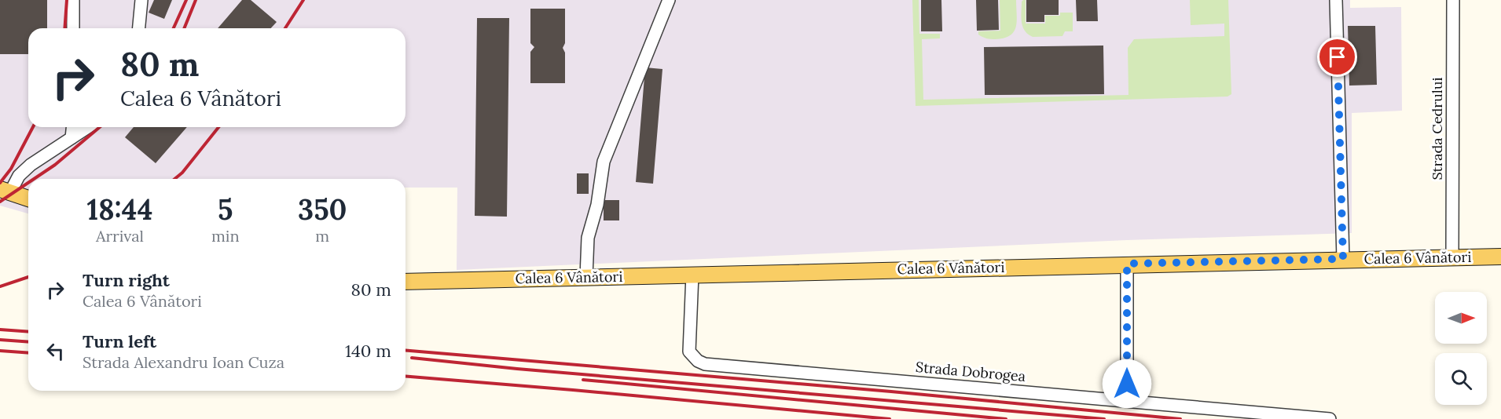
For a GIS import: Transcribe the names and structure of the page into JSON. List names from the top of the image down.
{
  "streets": {
    "main road": ["Calea 6 Vânători"],
    "street": ["Strada Cedrului", "Strada Dobrogea"]
  },
  "crossings": [
    ["Strada Cedrului", "Calea 6 Vânători"],
    ["Calea 6 Vânători", "Strada Dobrogea"]
  ],
  "north": "right",
  "page": {
    "turn": ["80 m", "Calea 6 Vânători"],
    "eta": [
      "18:44",
      "Arrival",
      "5",
      "min",
      "350",
      "m"
    ],
    "list": [
      {
        "name": "Turn right",
        "note": "Calea 6 Vânători",
        "value": "80 m"
      },
      {
        "name": "Turn left",
        "note": "Strada Alexandru Ioan Cuza",
        "value": "140 m"
      }
    ]
  }
}
